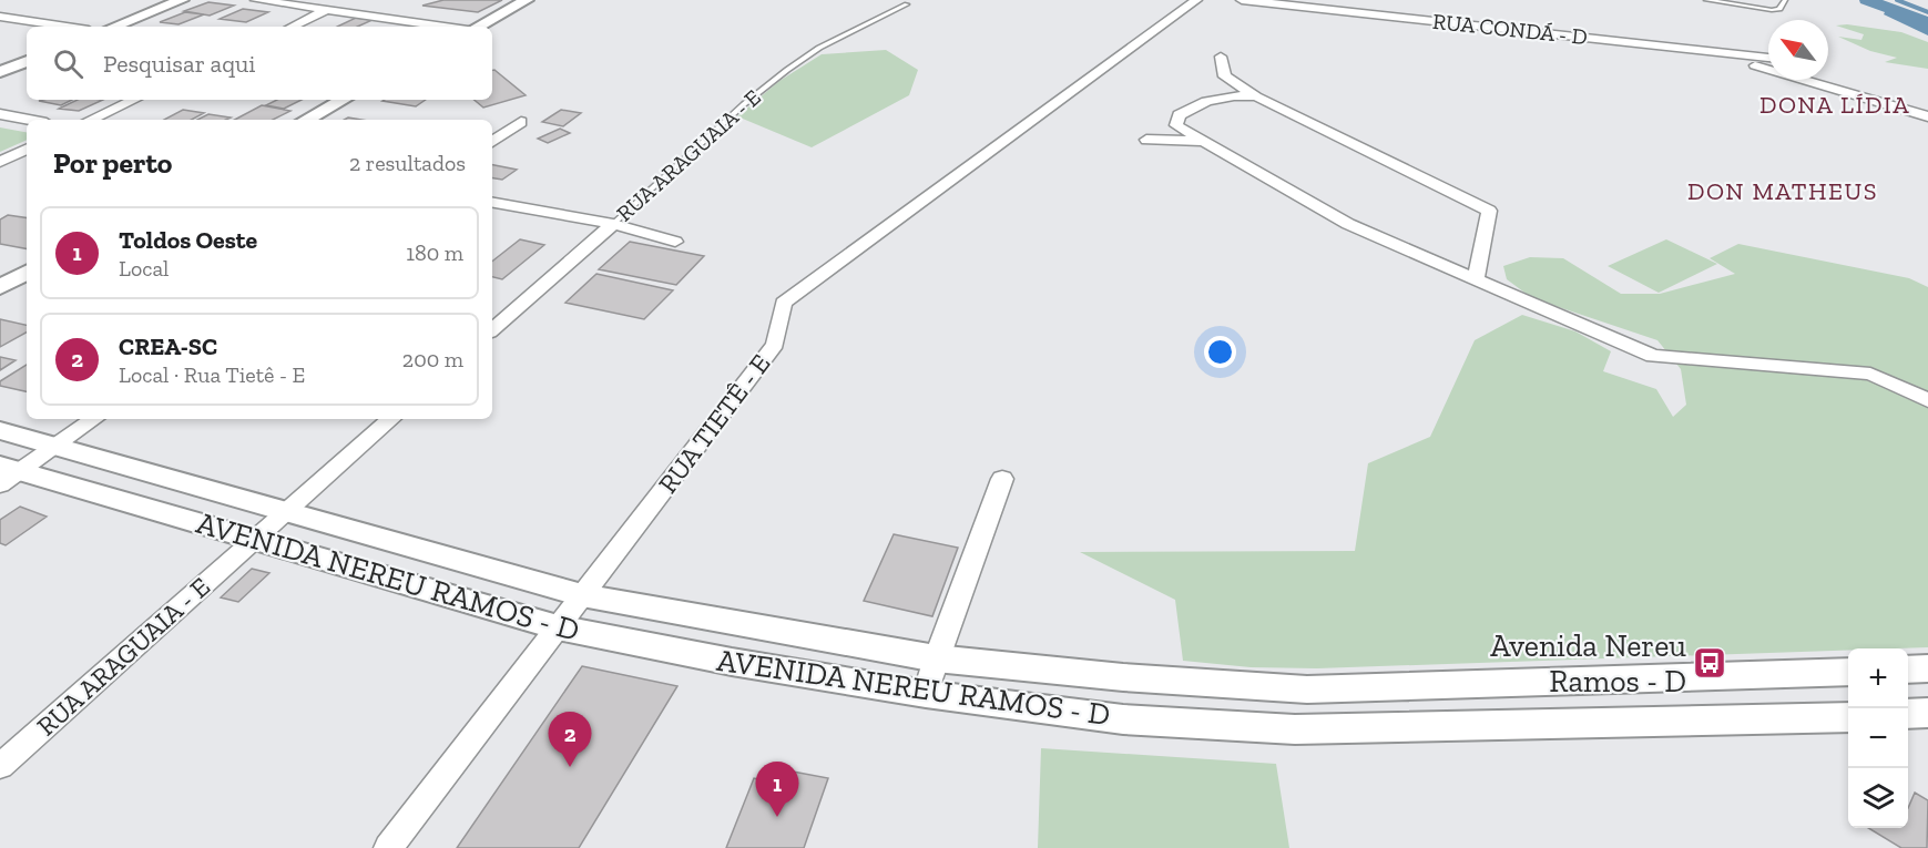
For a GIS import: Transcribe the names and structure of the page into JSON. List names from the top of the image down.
{
  "streets": {
    "street": [
      "RUA CONDÁ - D",
      "RUA ARAGUAIA - E",
      "RUA TIETÊ - E",
      "AVENIDA NEREU RAMOS - D"
    ]
  },
  "crossings": [
    ["RUA ARAGUAIA - E", "AVENIDA NEREU RAMOS - D"],
    ["RUA TIETÊ - E", "AVENIDA NEREU RAMOS - D"]
  ],
  "districts": ["DONA LÍDIA", "DON MATHEUS"],
  "places": {
    "bus stop": ["Avenida Nereu Ramos - D"]
  },
  "north": "top left",
  "page": {
    "search": "Pesquisar aqui",
    "heading": ["Por perto", "2 resultados"],
    "list": [
      {
        "mark": "1",
        "name": "Toldos Oeste",
        "note": "Local",
        "value": "180 m"
      },
      {
        "mark": "2",
        "name": "CREA-SC",
        "note": "Local · Rua Tietê - E",
        "value": "200 m"
      }
    ],
    "map_buttons": ["+", "−"],
    "pins": ["2", "1"]
  }
}
